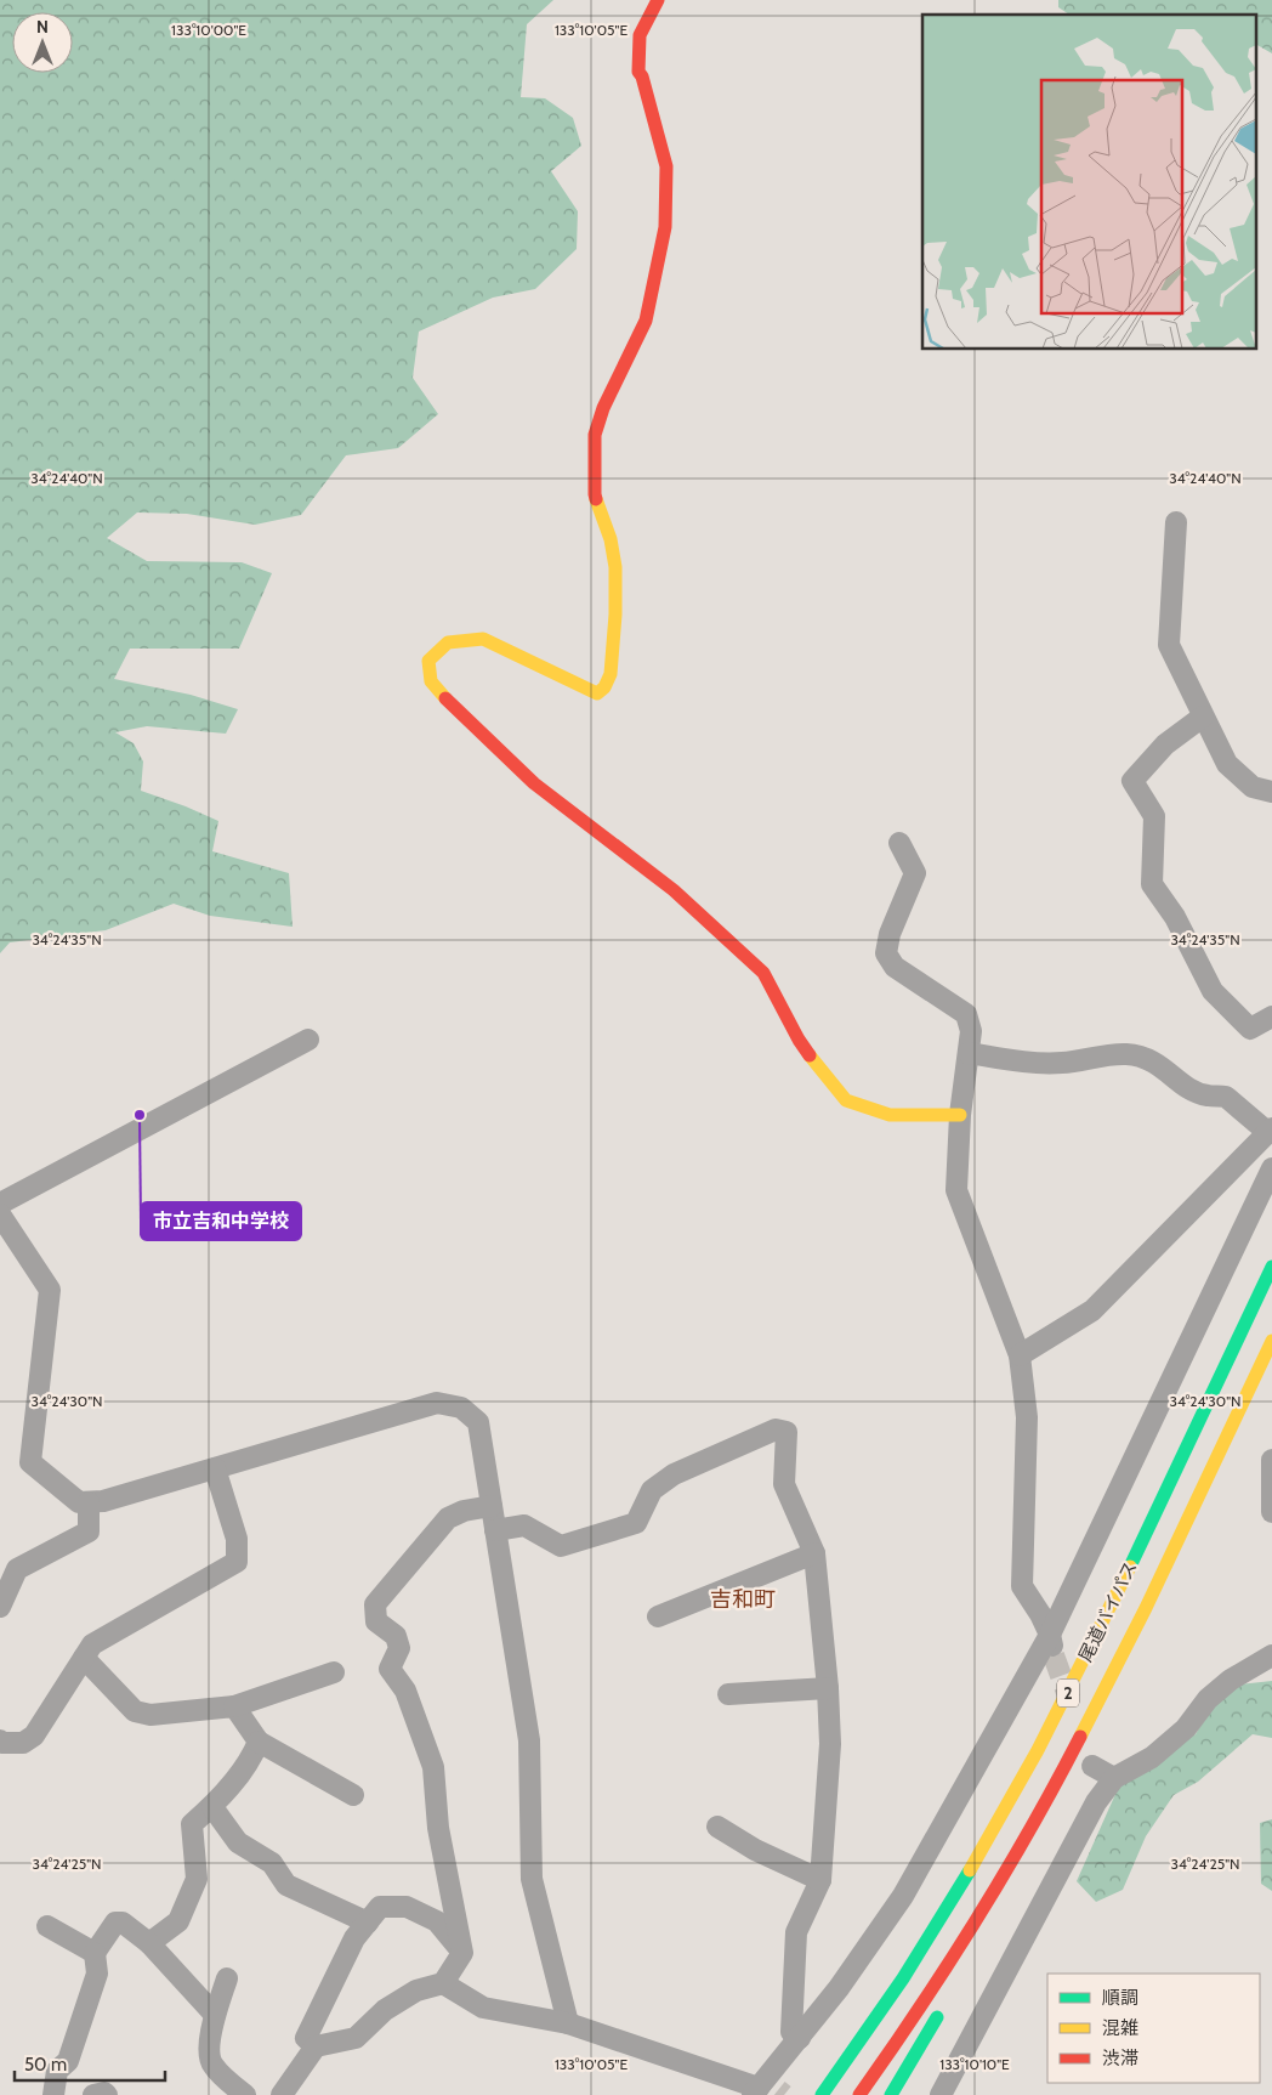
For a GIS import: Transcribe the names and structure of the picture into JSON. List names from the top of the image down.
{
  "streets": {
    "main road": ["尾道バイパス", "2"]
  },
  "districts": ["吉和町"],
  "places": ["市立吉和中学校"],
  "legend": ["順調", "混雑", "渋滞"],
  "scale_bar": "50 m",
  "north": "top",
  "coordinates": [
    "133°10'00\"E",
    "133°10'05\"E",
    "34°24'40\"N",
    "34°24'35\"N",
    "34°24'30\"N",
    "34°24'25\"N",
    "133°10'10\"E"
  ]
}
